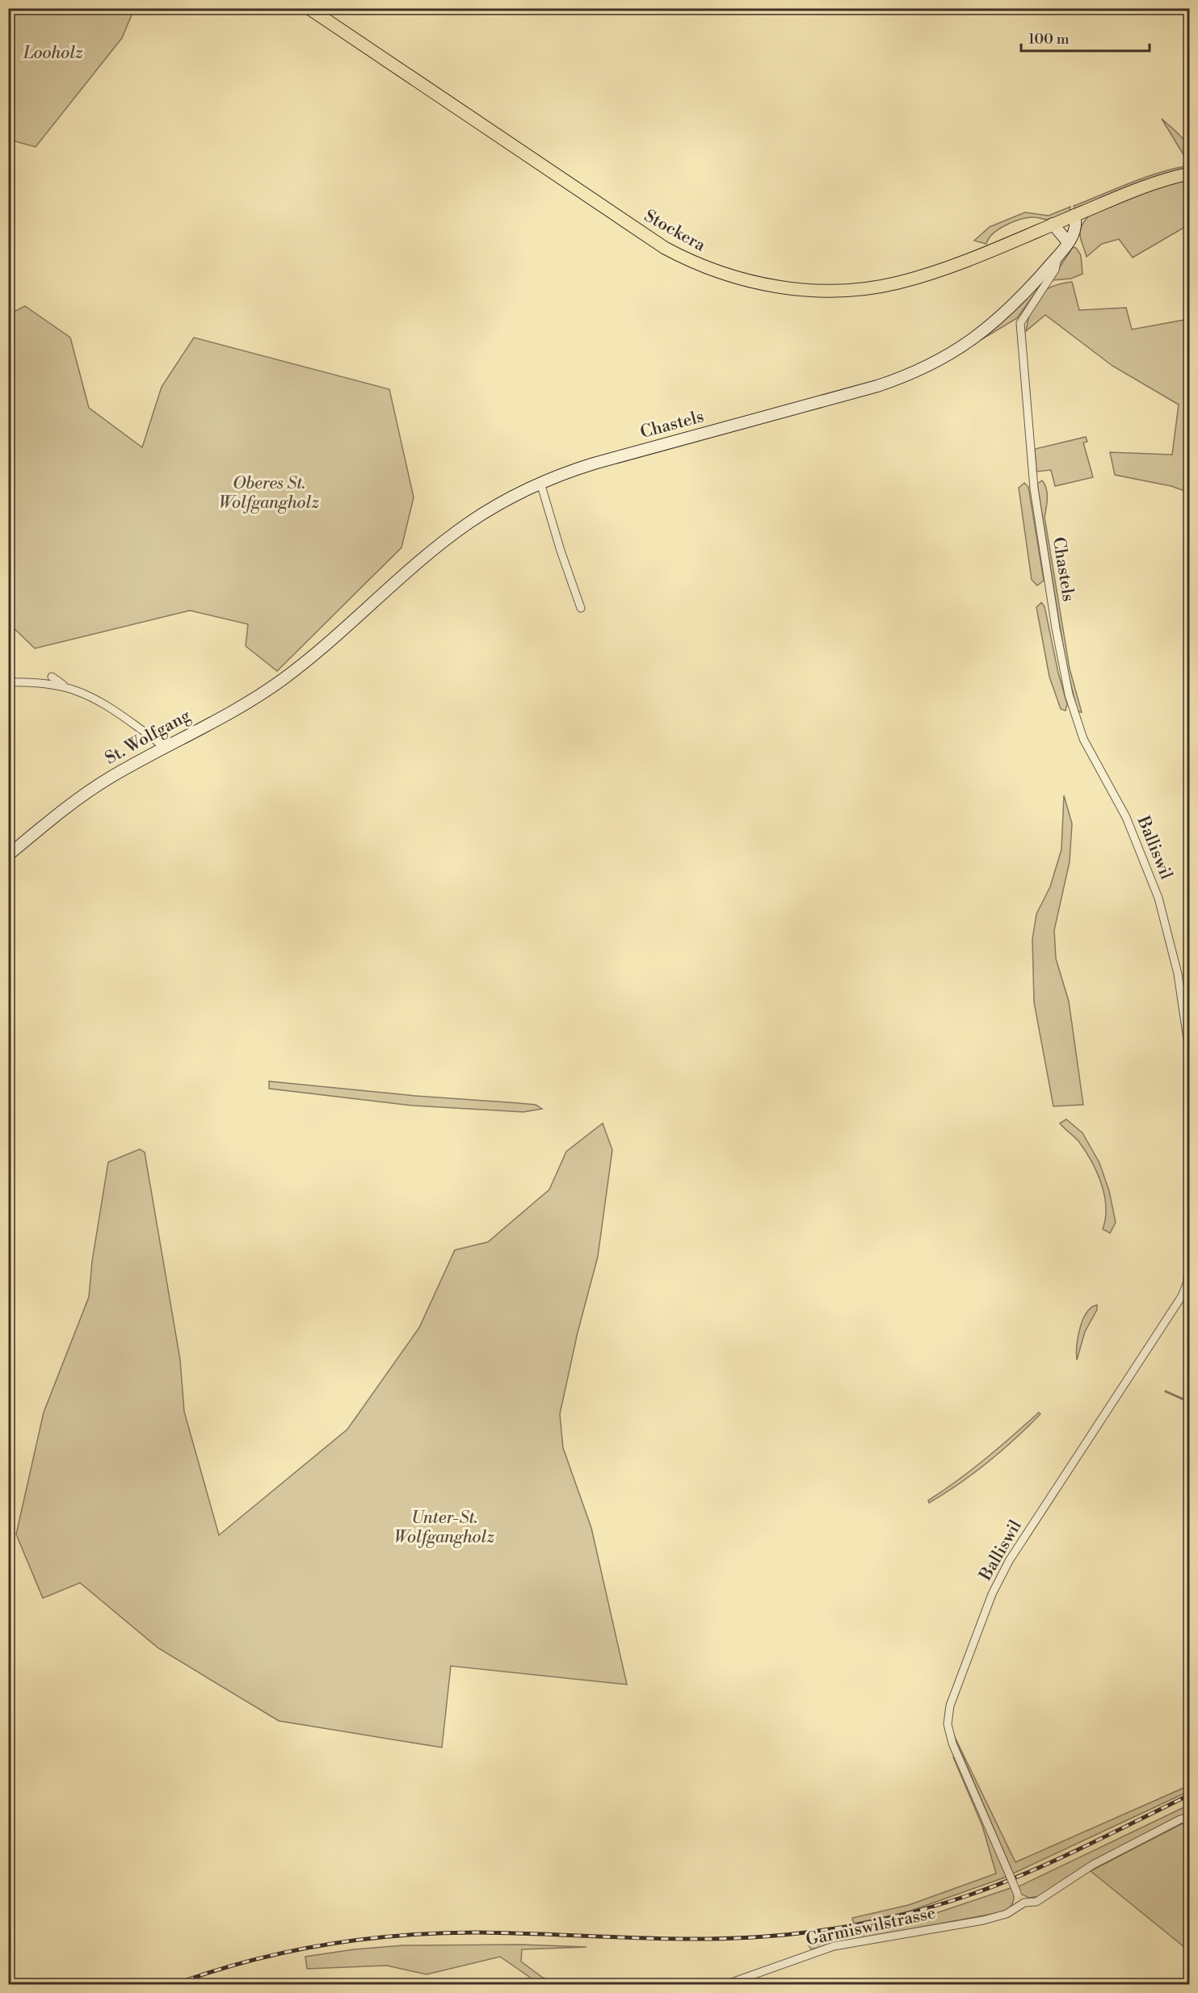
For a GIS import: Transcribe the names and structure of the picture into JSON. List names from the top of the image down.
{
  "streets": {
    "main road": ["Stockera", "Chastels", "St. Wolfgang"],
    "street": ["Balliswil", "Garmiswilstrasse"]
  },
  "crossings": [
    ["Stockera", "Chastels"],
    ["Chastels", "St. Wolfgang"],
    ["Chastels", "Balliswil"],
    ["Balliswil", "Garmiswilstrasse"]
  ],
  "parks": ["Looholz", "Oberes St. Wolfgangholz", "Unter-St. Wolfgangholz"],
  "scale_bar": "100 m"
}
